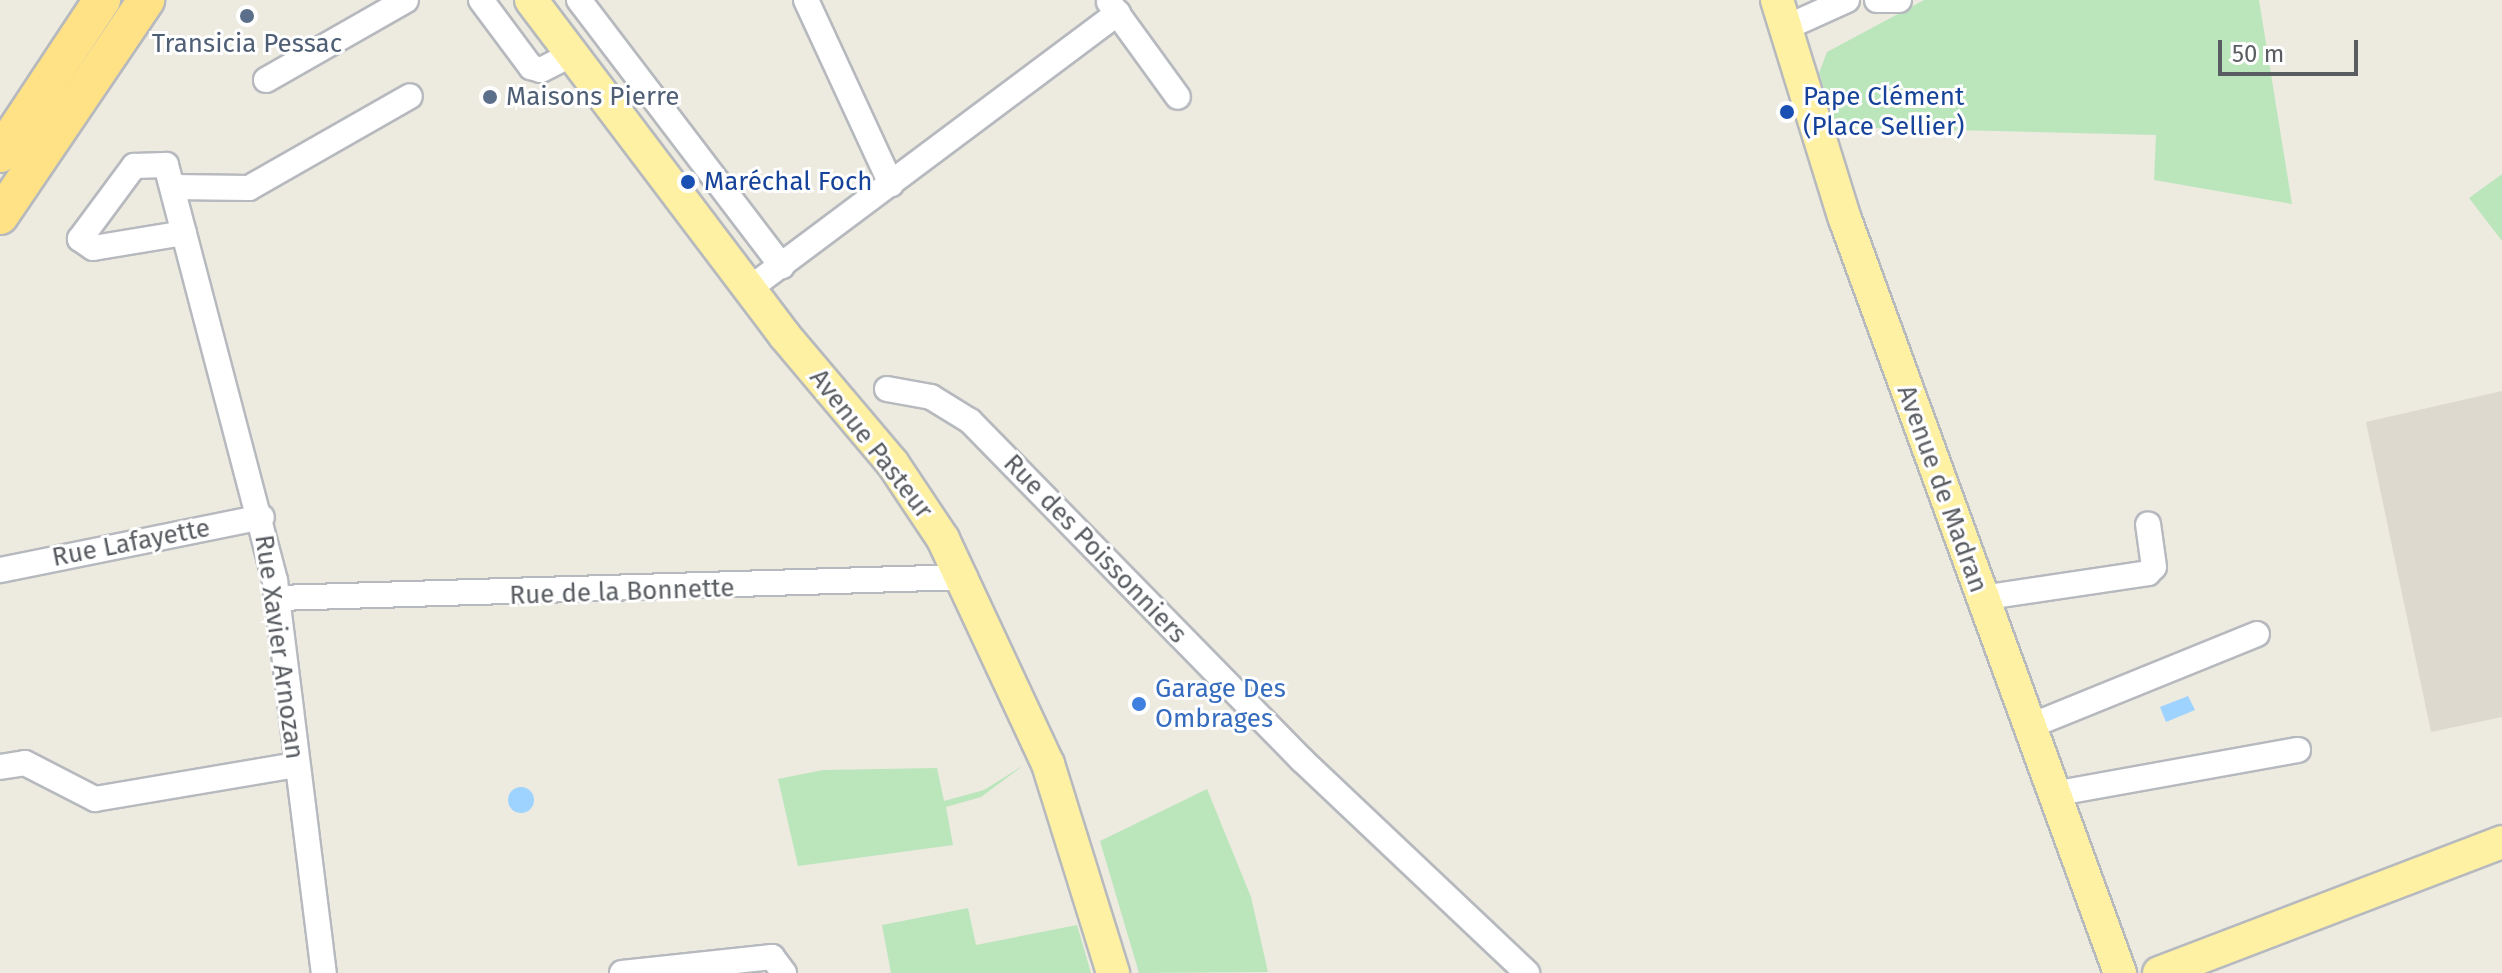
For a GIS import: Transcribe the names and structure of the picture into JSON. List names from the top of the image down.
{
  "streets": {
    "main road": ["Avenue Pasteur", "Avenue de Madran"],
    "street": [
      "Rue Lafayette",
      "Rue des Poissonniers",
      "Rue de la Bonnette",
      "Rue Xavier Arnozan"
    ]
  },
  "crossings": [
    ["Avenue Pasteur", "Rue de la Bonnette"],
    ["Rue Lafayette", "Rue Xavier Arnozan"],
    ["Rue de la Bonnette", "Rue Xavier Arnozan"]
  ],
  "places": [
    "Transicia Pessac",
    "Maisons Pierre",
    "Pape Clément (Place Sellier)",
    "Maréchal Foch",
    "Garage Des Ombrages"
  ],
  "scale_bar": "50 m"
}
